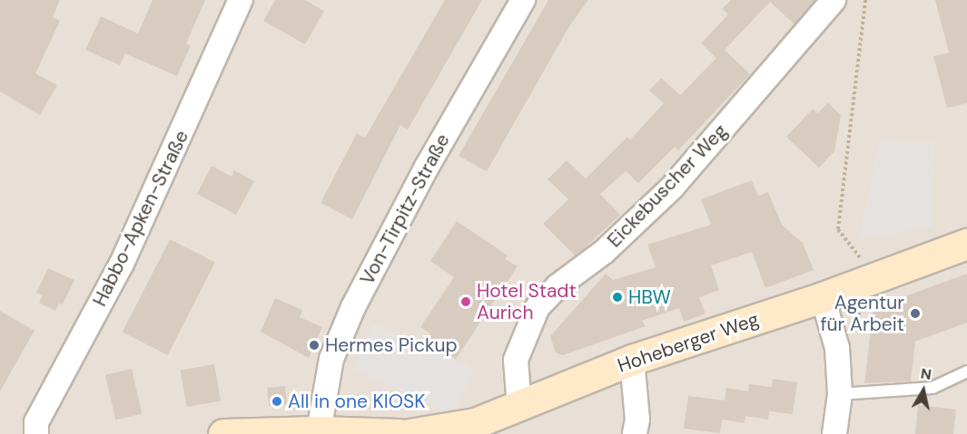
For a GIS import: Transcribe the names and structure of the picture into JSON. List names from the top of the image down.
{
  "streets": {
    "street": [
      "Eickebuscher Weg",
      "Von-Tirpitz-Straße",
      "Habbo-Apken-Straße",
      "Hoheberger Weg"
    ]
  },
  "crossings": [
    ["Eickebuscher Weg", "Hoheberger Weg"]
  ],
  "places": [
    "HBW",
    "Hotel Stadt Aurich",
    "Agentur für Arbeit",
    "Hermes Pickup",
    "All in one KIOSK"
  ],
  "north": "top"
}
